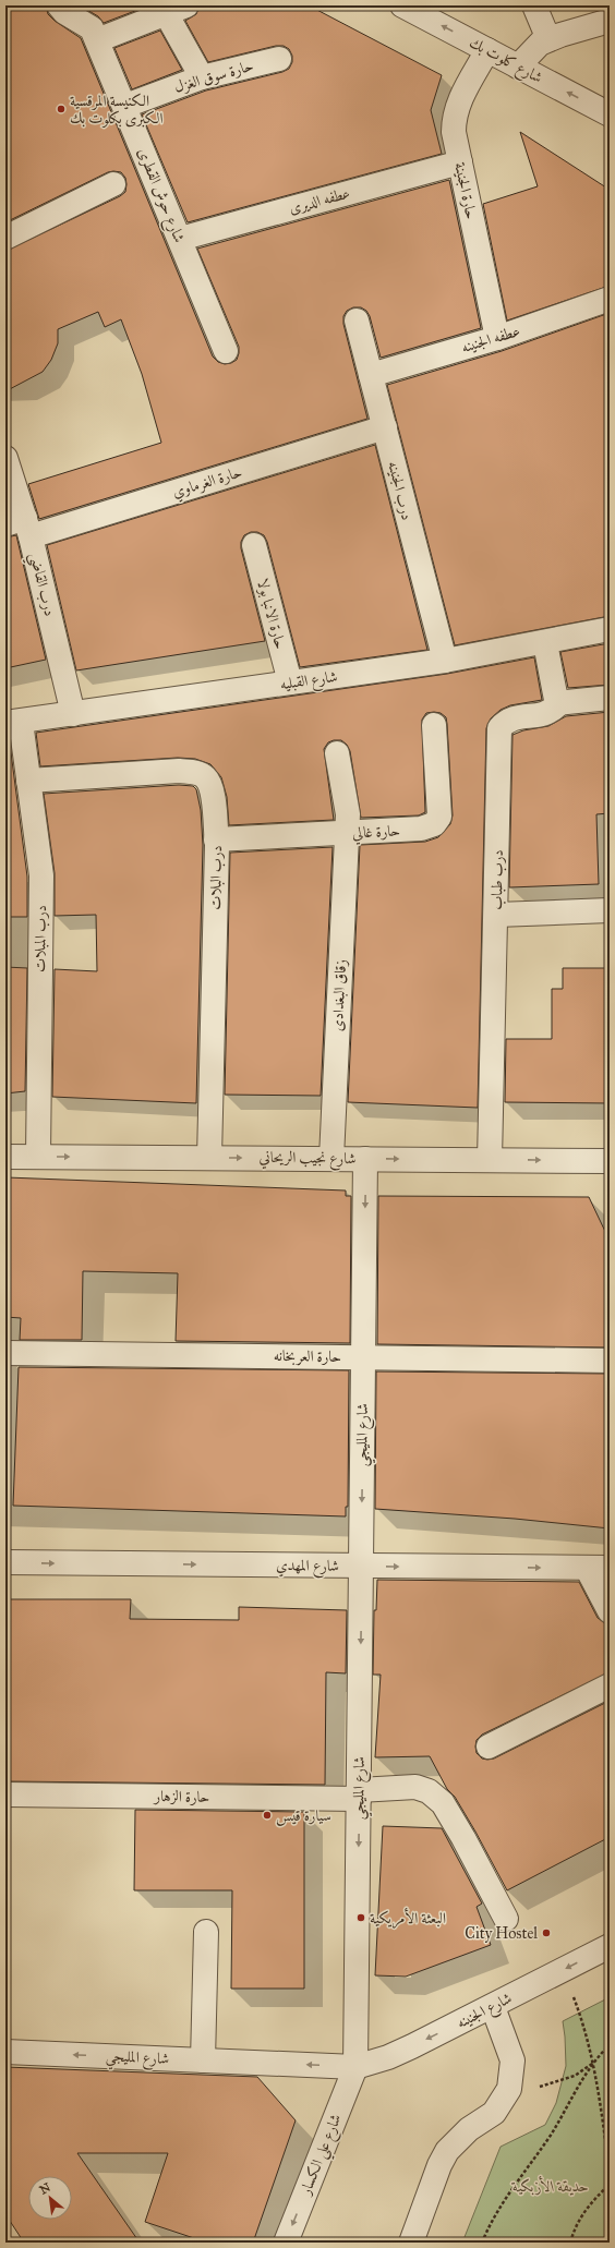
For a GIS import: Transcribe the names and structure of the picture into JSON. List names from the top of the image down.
{
  "streets": {
    "street": [
      "شارع كلوت بك",
      "حارة سوق الغزل",
      "حارة الجنينة",
      "شارع حوش القطرى",
      "عطفه الديرى",
      "عطفه الجنينه",
      "حارة الغرماوي",
      "درب الجنينه",
      "درب القاضي",
      "حارة الانبا بولا",
      "شارع القبليه",
      "حارة غالي",
      "درب البلات",
      "درب طباب",
      "درب المبلات",
      "زقاق البغدادى",
      "شارع نجيب الريحاني",
      "حارة العربخانه",
      "شارع المليجي",
      "شارع المهدي",
      "حارة الزهار",
      "شارع الجنينه",
      "شارع علي الكسار"
    ]
  },
  "crossings": [
    ["شارع كلوت بك", "حارة الجنينة"],
    ["حارة سوق الغزل", "شارع حوش القطرى"],
    ["حارة الجنينة", "عطفه الديرى"],
    ["حارة الجنينة", "عطفه الجنينه"],
    ["شارع حوش القطرى", "عطفه الديرى"],
    ["عطفه الجنينه", "درب الجنينه"],
    ["حارة الغرماوي", "درب الجنينه"],
    ["حارة الغرماوي", "درب القاضي"],
    ["درب الجنينه", "شارع القبليه"],
    ["درب القاضي", "شارع القبليه"],
    ["حارة الانبا بولا", "شارع القبليه"],
    ["شارع القبليه", "درب المبلات"],
    ["حارة غالي", "درب البلات"],
    ["حارة غالي", "زقاق البغدادى"],
    ["درب البلات", "درب المبلات"],
    ["درب البلات", "شارع نجيب الريحاني"],
    ["درب طباب", "شارع نجيب الريحاني"],
    ["درب المبلات", "شارع نجيب الريحاني"],
    ["زقاق البغدادى", "شارع نجيب الريحاني"],
    ["شارع نجيب الريحاني", "شارع المليجي"],
    ["حارة العربخانه", "شارع المليجي"],
    ["شارع المليجي", "شارع المهدي"],
    ["شارع المليجي", "حارة الزهار"],
    ["شارع المليجي", "شارع الجنينه"],
    ["شارع المليجي", "شارع علي الكسار"],
    ["شارع الجنينه", "شارع علي الكسار"]
  ],
  "one_way": [
    "شارع كلوت بك",
    "شارع نجيب الريحاني",
    "شارع المهدي",
    "شارع الجنينه"
  ],
  "parks": ["حديقة الأزبكية"],
  "places": [
    "الكنيسة المرقسية الكبرى بكلوت بك",
    "سيارة قيس",
    "البعثة الأمريكية",
    "City Hostel"
  ],
  "north": "top left"
}
